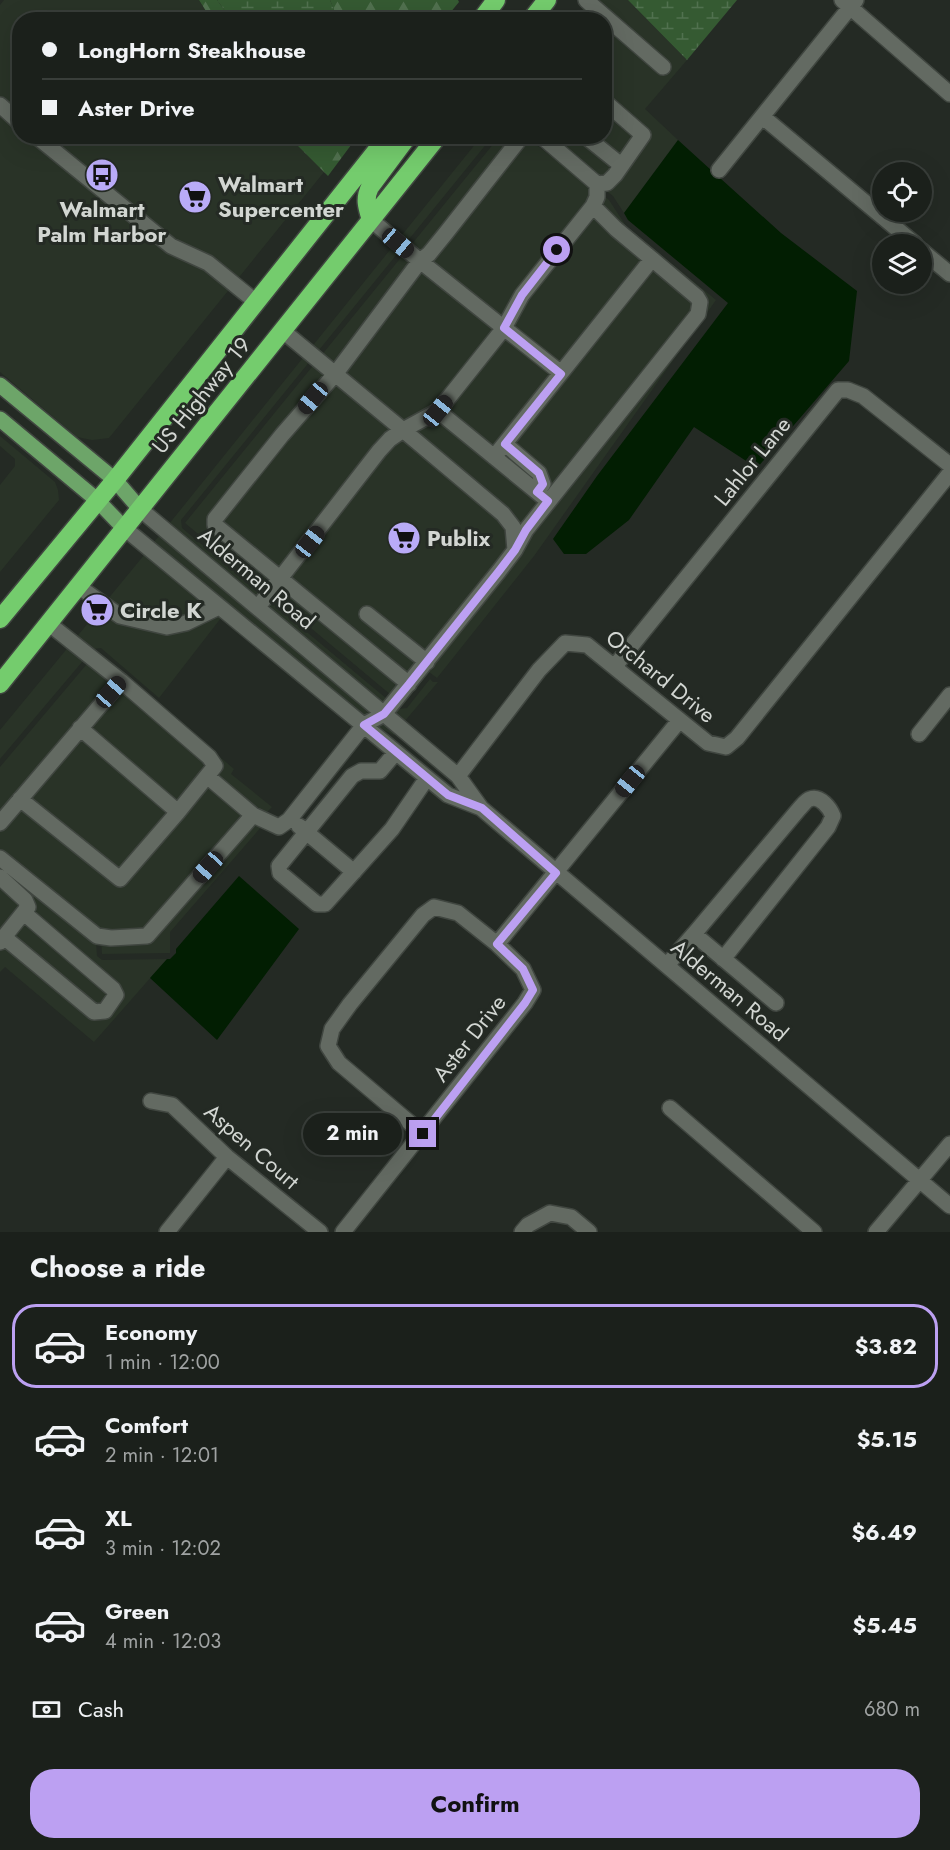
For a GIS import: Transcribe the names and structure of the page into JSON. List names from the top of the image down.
{
  "streets": {
    "highway": ["US Highway 19"],
    "main road": ["Alderman Road"],
    "street": [
      "Lahlor Lane",
      "Orchard Drive",
      "Aster Drive",
      "Aspen Court"
    ]
  },
  "crossings": [
    ["US Highway 19", "Alderman Road"],
    ["Lahlor Lane", "Orchard Drive"],
    ["Alderman Road", "Orchard Drive"]
  ],
  "places": {
    "bus stop": ["Walmart Palm Harbor"],
    "supermarket": ["Walmart Supercenter", "Publix", "Circle K"]
  },
  "page": {
    "banner": ["LongHorn Steakhouse", "Aster Drive"],
    "bubble": "2 min",
    "heading": "Choose a ride",
    "list": [
      {
        "name": "Economy",
        "note": "1 min · 12:00",
        "value": "$3.82"
      },
      {
        "name": "Comfort",
        "note": "2 min · 12:01",
        "value": "$5.15"
      },
      {
        "name": "XL",
        "note": "3 min · 12:02",
        "value": "$6.49"
      },
      {
        "name": "Green",
        "note": "4 min · 12:03",
        "value": "$5.45"
      }
    ],
    "pay": ["Cash", "680 m"],
    "buttons": "Confirm"
  }
}
